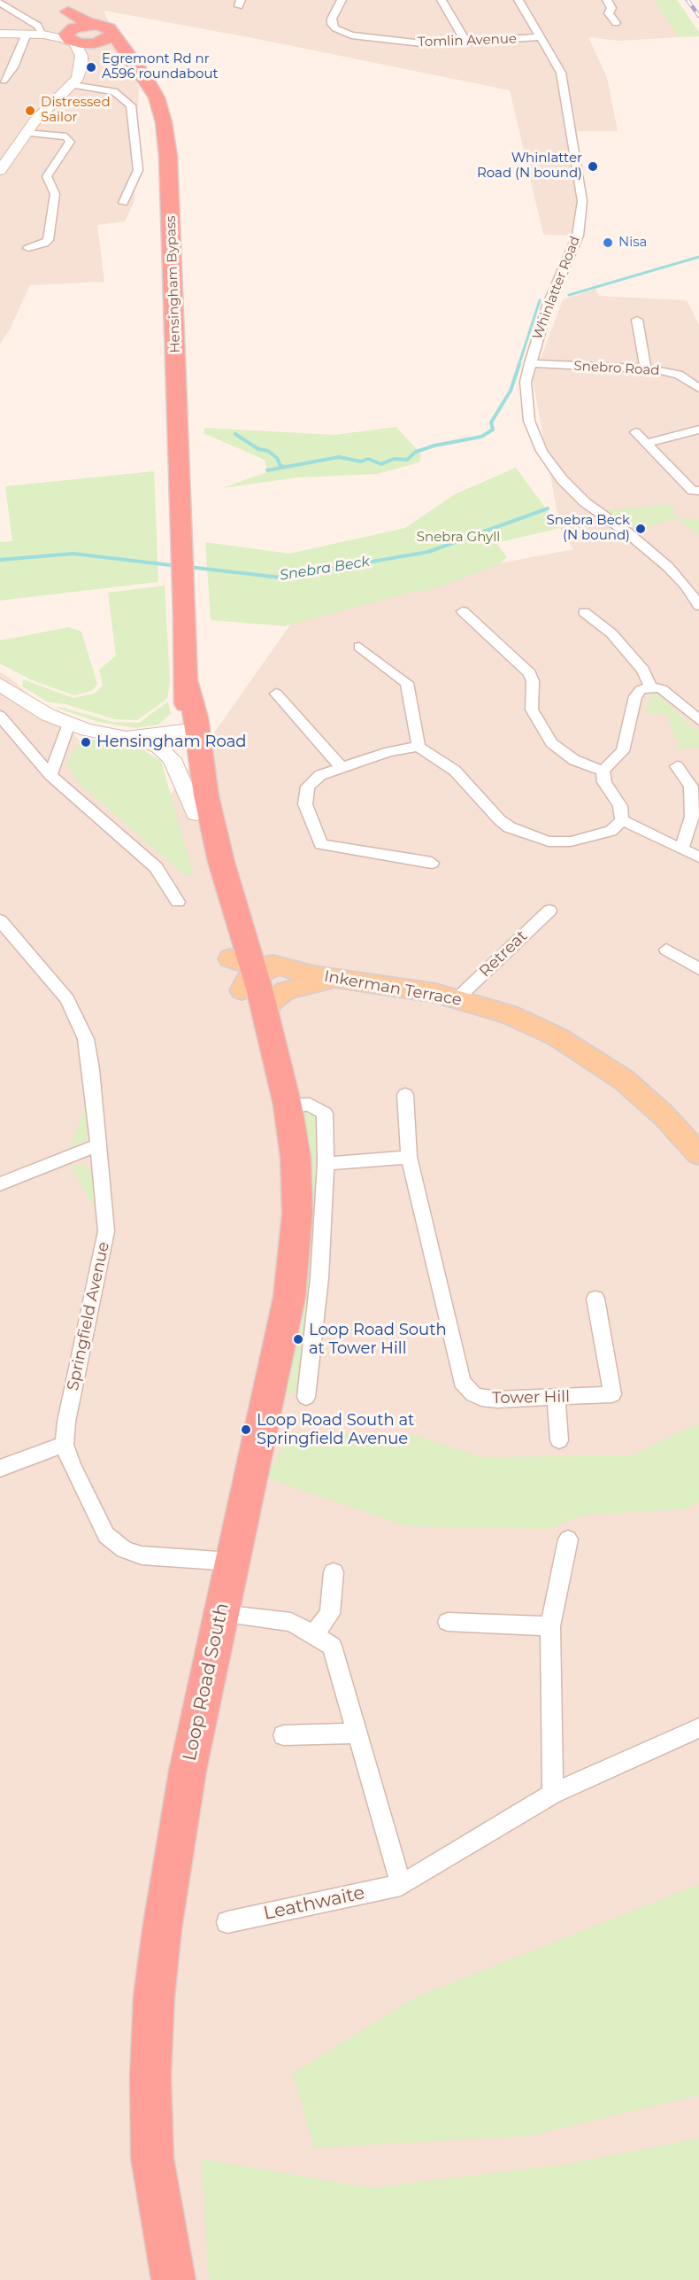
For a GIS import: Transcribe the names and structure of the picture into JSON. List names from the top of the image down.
{
  "streets": {
    "highway": ["Hensingham Bypass", "Loop Road South"],
    "main road": ["Inkerman Terrace"],
    "street": [
      "Tomlin Avenue",
      "Whinlatter Road",
      "Snebro Road",
      "Retreat",
      "Springfield Avenue",
      "Tower Hill",
      "Leathwaite"
    ]
  },
  "crossings": [
    ["Tomlin Avenue", "Whinlatter Road"],
    ["Whinlatter Road", "Snebro Road"],
    ["Retreat", "Inkerman Terrace"],
    ["Springfield Avenue", "Loop Road South"]
  ],
  "water": ["Snebra Beck"],
  "parks": ["Snebra Ghyll"],
  "places": [
    "Egremont Rd nr A596 roundabout",
    "Distressed Sailor",
    "Whinlatter Road (N bound)",
    "Nisa",
    "Snebra Beck (N bound)",
    "Hensingham Road",
    "Loop Road South at Tower Hill",
    "Loop Road South at Springfield Avenue"
  ]
}
